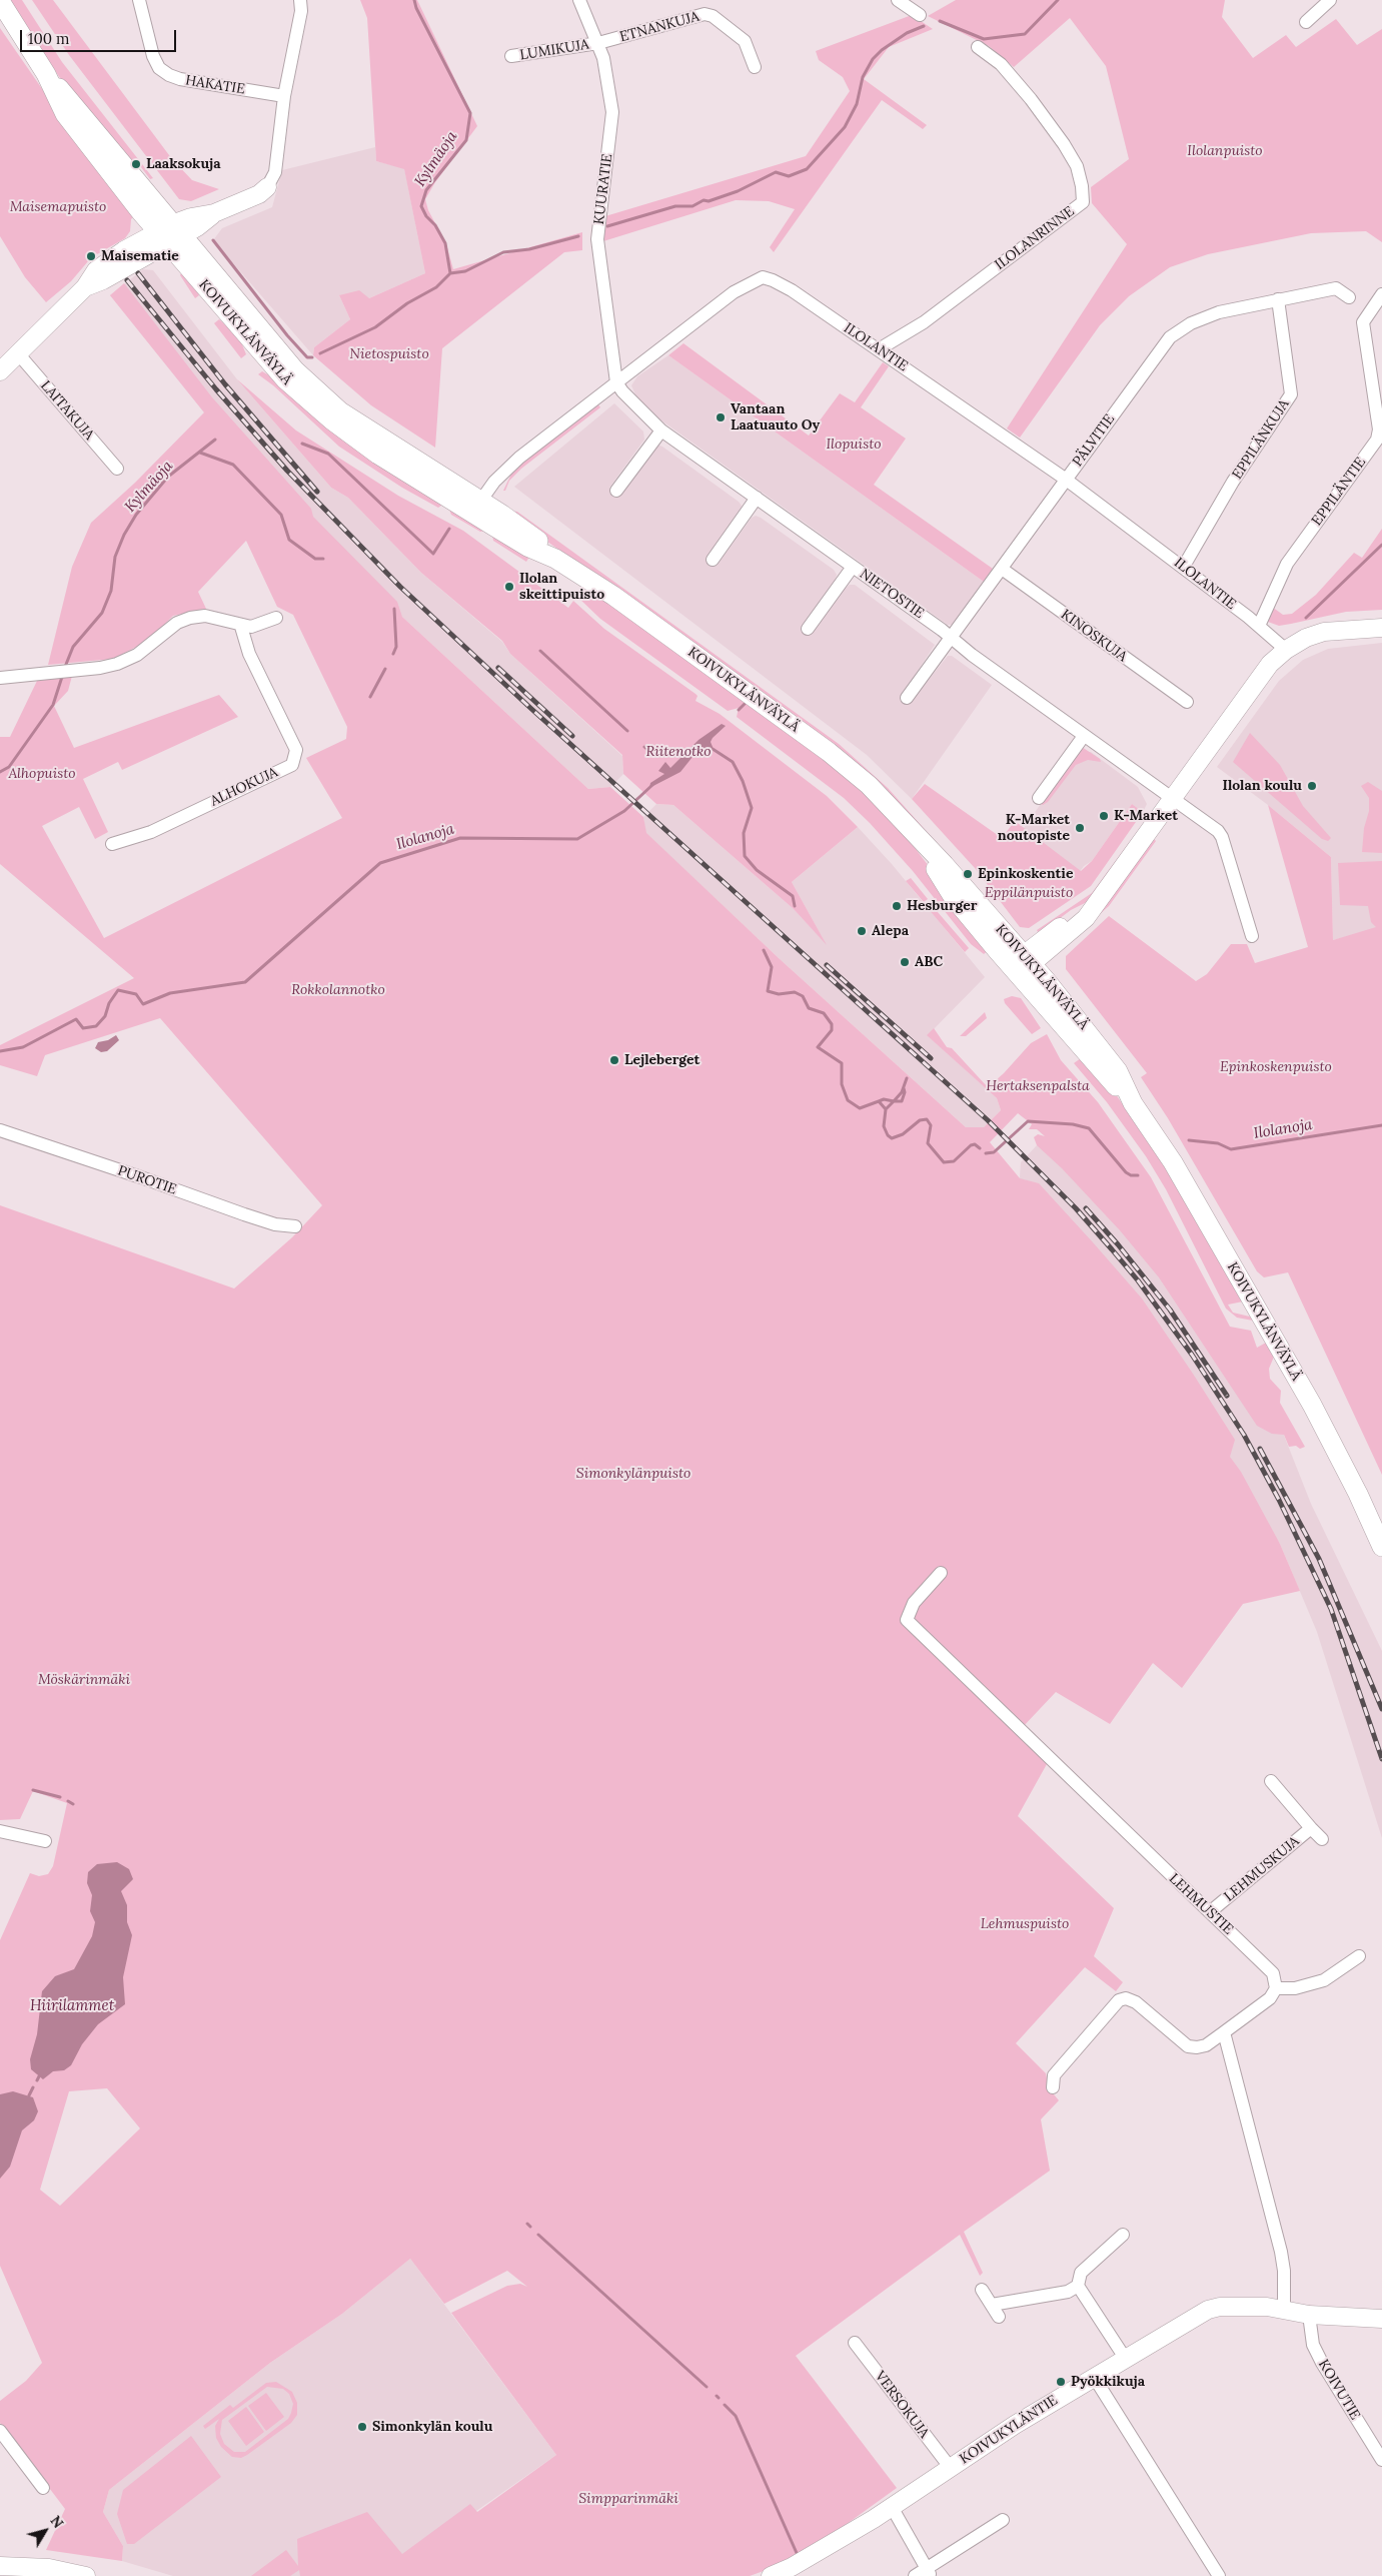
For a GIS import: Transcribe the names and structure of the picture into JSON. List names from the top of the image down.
{
  "streets": {
    "main road": ["KOIVUKYLÄNVÄYLÄ", "KOIVUKYLÄNTIE"],
    "street": [
      "ETNANKUJA",
      "LUMIKUJA",
      "HAKATIE",
      "KUURATIE",
      "ILOLANRINNE",
      "ILOLANTIE",
      "LAITAKUJA",
      "EPPILÄNKUJA",
      "PÄLVITIE",
      "EPPILÄNTIE",
      "NIETOSTIE",
      "KINOSKUJA",
      "ALHOKUJA",
      "PUROTIE",
      "LEHMUSKUJA",
      "LEHMUSTIE",
      "KOIVUTIE",
      "VERSOKUJA"
    ]
  },
  "crossings": [
    ["ETNANKUJA", "LUMIKUJA"],
    ["ETNANKUJA", "KUURATIE"],
    ["LUMIKUJA", "KUURATIE"],
    ["KUURATIE", "ILOLANTIE"],
    ["KUURATIE", "NIETOSTIE"],
    ["ILOLANRINNE", "ILOLANTIE"],
    ["KOIVUKYLÄNVÄYLÄ", "ILOLANTIE"],
    ["ILOLANTIE", "EPPILÄNKUJA"],
    ["ILOLANTIE", "PÄLVITIE"],
    ["ILOLANTIE", "EPPILÄNTIE"],
    ["ILOLANTIE", "NIETOSTIE"],
    ["EPPILÄNKUJA", "PÄLVITIE"],
    ["PÄLVITIE", "NIETOSTIE"],
    ["PÄLVITIE", "KINOSKUJA"],
    ["LEHMUSKUJA", "LEHMUSTIE"],
    ["KOIVUTIE", "KOIVUKYLÄNTIE"],
    ["VERSOKUJA", "KOIVUKYLÄNTIE"]
  ],
  "water": ["Kylmäoja", "Ilolanoja", "Hiirilammet"],
  "parks": [
    "Ilolanpuisto",
    "Maisemapuisto",
    "Nietospuisto",
    "Ilopuisto",
    "Riitenotko",
    "Alhopuisto",
    "Eppilänpuisto",
    "Rokkolannotko",
    "Epinkoskenpuisto",
    "Hertaksenpalsta",
    "Simonkylänpuisto",
    "Möskärinmäki",
    "Lehmuspuisto",
    "Simpparinmäki"
  ],
  "places": [
    "Laaksokuja",
    "Maisematie",
    "Vantaan Laatuauto Oy",
    "Ilolan skeittipuisto",
    "Ilolan koulu",
    "K-Market",
    "K-Market noutopiste",
    "Epinkoskentie",
    "Hesburger",
    "Alepa",
    "ABC",
    "Lejleberget",
    "Pyökkikuja",
    "Simonkylän koulu"
  ],
  "scale_bar": "100 m",
  "north": "top right"
}
